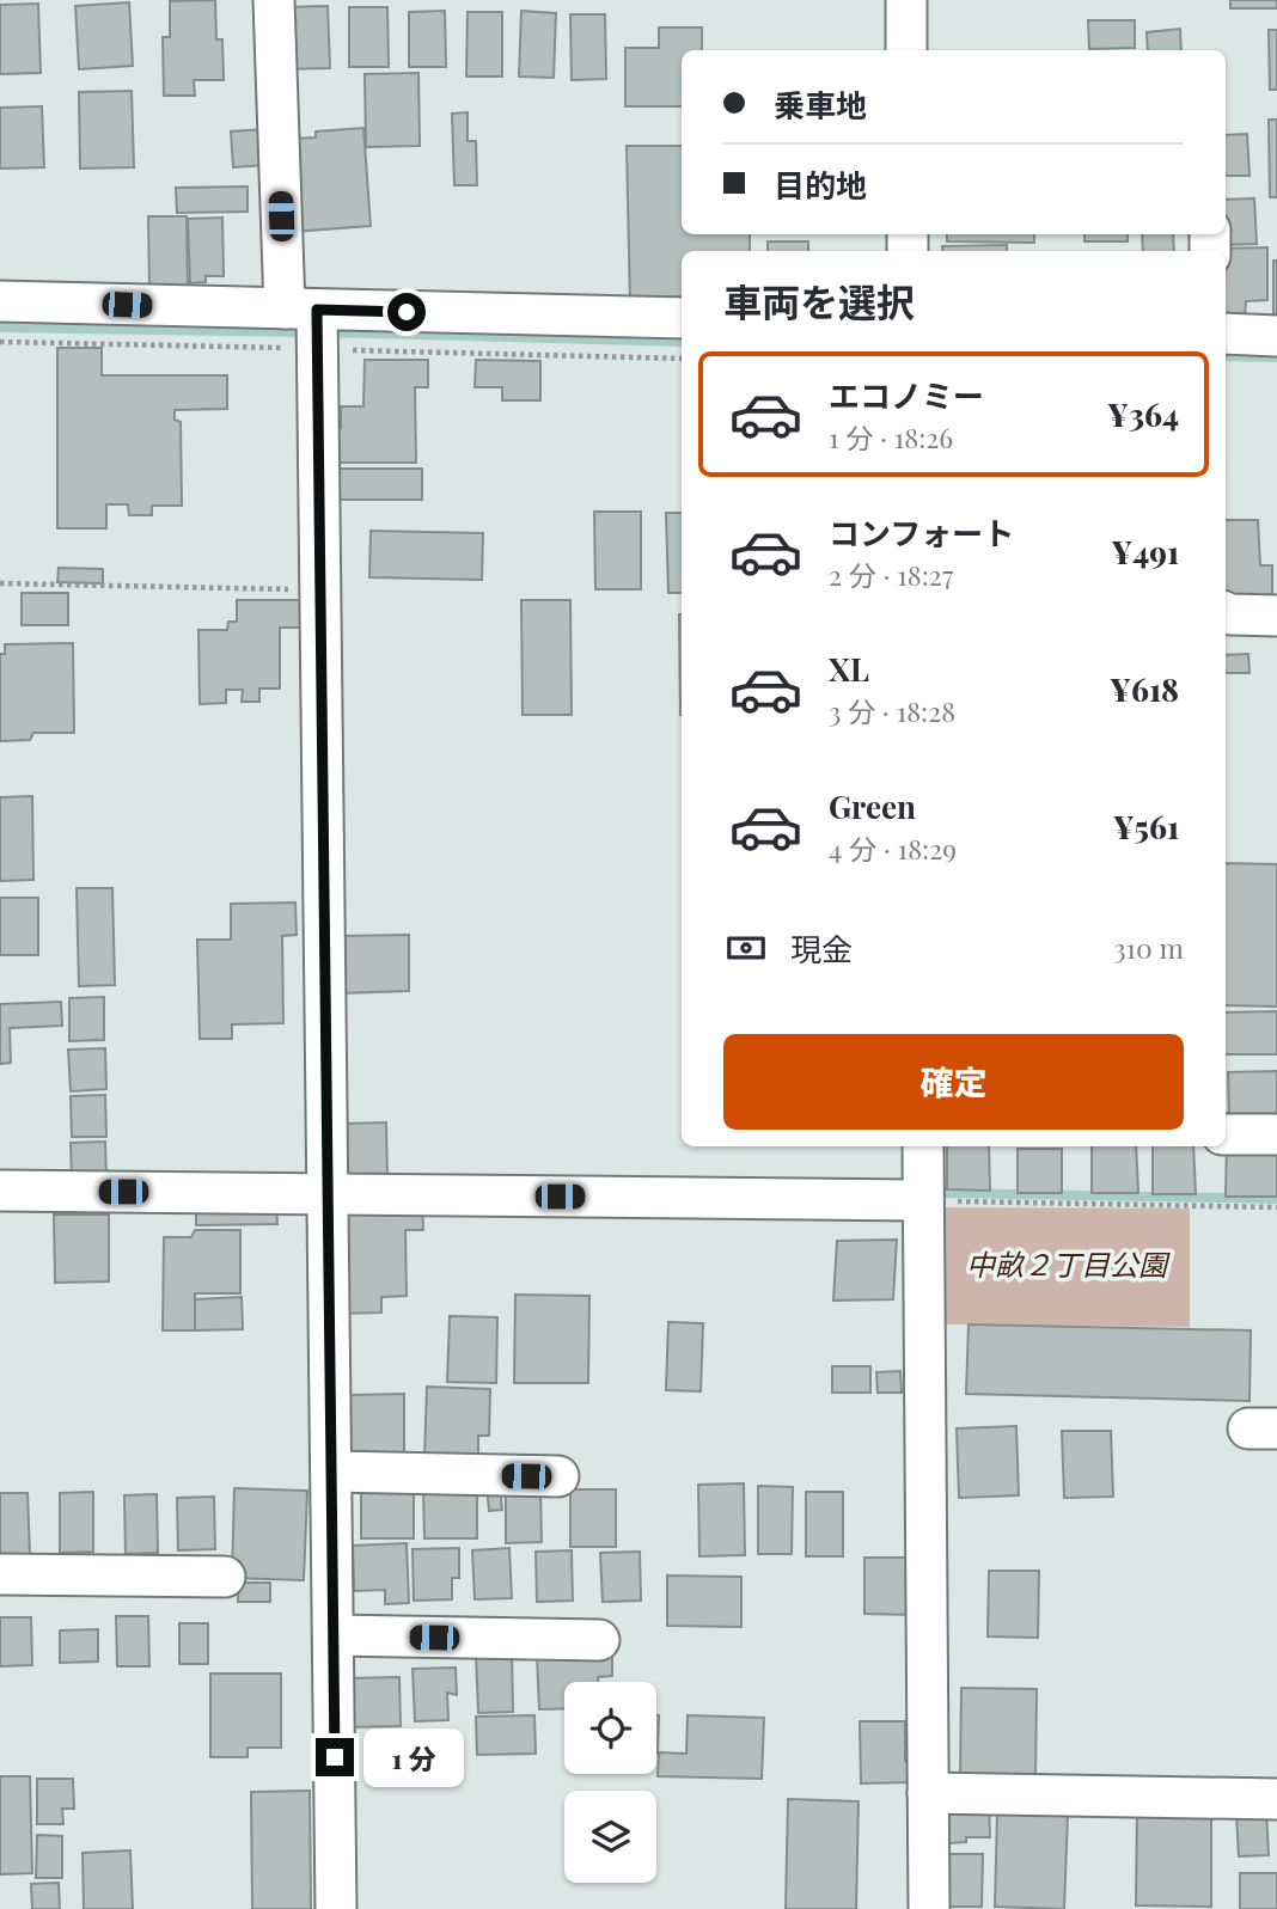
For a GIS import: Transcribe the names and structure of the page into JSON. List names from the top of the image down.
{
  "parks": ["中畝２丁目公園"],
  "page": {
    "banner": ["乗車地", "目的地"],
    "heading": "車両を選択",
    "list": [
      {
        "name": "エコノミー",
        "note": "1 分 · 18:26",
        "value": "¥364"
      },
      {
        "name": "コンフォート",
        "note": "2 分 · 18:27",
        "value": "¥491"
      },
      {
        "name": "XL",
        "note": "3 分 · 18:28",
        "value": "¥618"
      },
      {
        "name": "Green",
        "note": "4 分 · 18:29",
        "value": "¥561"
      }
    ],
    "pay": ["現金", "310 m"],
    "buttons": "確定",
    "bubble": "1 分"
  }
}
